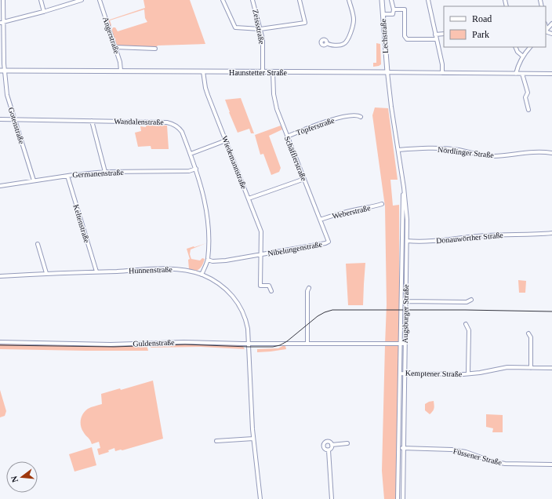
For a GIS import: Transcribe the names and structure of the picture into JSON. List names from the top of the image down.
{
  "streets": {
    "main road": ["Lechstraße", "Haunstetter Straße"],
    "street": [
      "Zeissstraße",
      "Angerstraße",
      "Wandalenstraße",
      "Gotenstraße",
      "Töpferstraße",
      "Nördlinger Straße",
      "Schäfflerstraße",
      "Wiedemannstraße",
      "Germanenstraße",
      "Weberstraße",
      "Keltenstraße",
      "Donauwörther Straße",
      "Nibelungenstraße",
      "Hunnenstraße",
      "Augsburger Straße",
      "Guldenstraße",
      "Kemptener Straße",
      "Füssener Straße"
    ]
  },
  "crossings": [
    ["Zeissstraße", "Haunstetter Straße"],
    ["Angerstraße", "Haunstetter Straße"],
    ["Lechstraße", "Haunstetter Straße"],
    ["Lechstraße", "Augsburger Straße"],
    ["Haunstetter Straße", "Gotenstraße"],
    ["Haunstetter Straße", "Schäfflerstraße"],
    ["Haunstetter Straße", "Wiedemannstraße"],
    ["Haunstetter Straße", "Augsburger Straße"],
    ["Wandalenstraße", "Gotenstraße"],
    ["Wandalenstraße", "Germanenstraße"],
    ["Wandalenstraße", "Nibelungenstraße"],
    ["Wandalenstraße", "Hunnenstraße"],
    ["Gotenstraße", "Germanenstraße"],
    ["Töpferstraße", "Schäfflerstraße"],
    ["Nördlinger Straße", "Augsburger Straße"],
    ["Schäfflerstraße", "Weberstraße"],
    ["Schäfflerstraße", "Nibelungenstraße"],
    ["Wiedemannstraße", "Nibelungenstraße"],
    ["Germanenstraße", "Keltenstraße"],
    ["Keltenstraße", "Hunnenstraße"],
    ["Donauwörther Straße", "Augsburger Straße"],
    ["Hunnenstraße", "Guldenstraße"],
    ["Augsburger Straße", "Guldenstraße"],
    ["Augsburger Straße", "Kemptener Straße"],
    ["Augsburger Straße", "Füssener Straße"]
  ],
  "legend": ["Road", "Park"],
  "north": "left"
}
